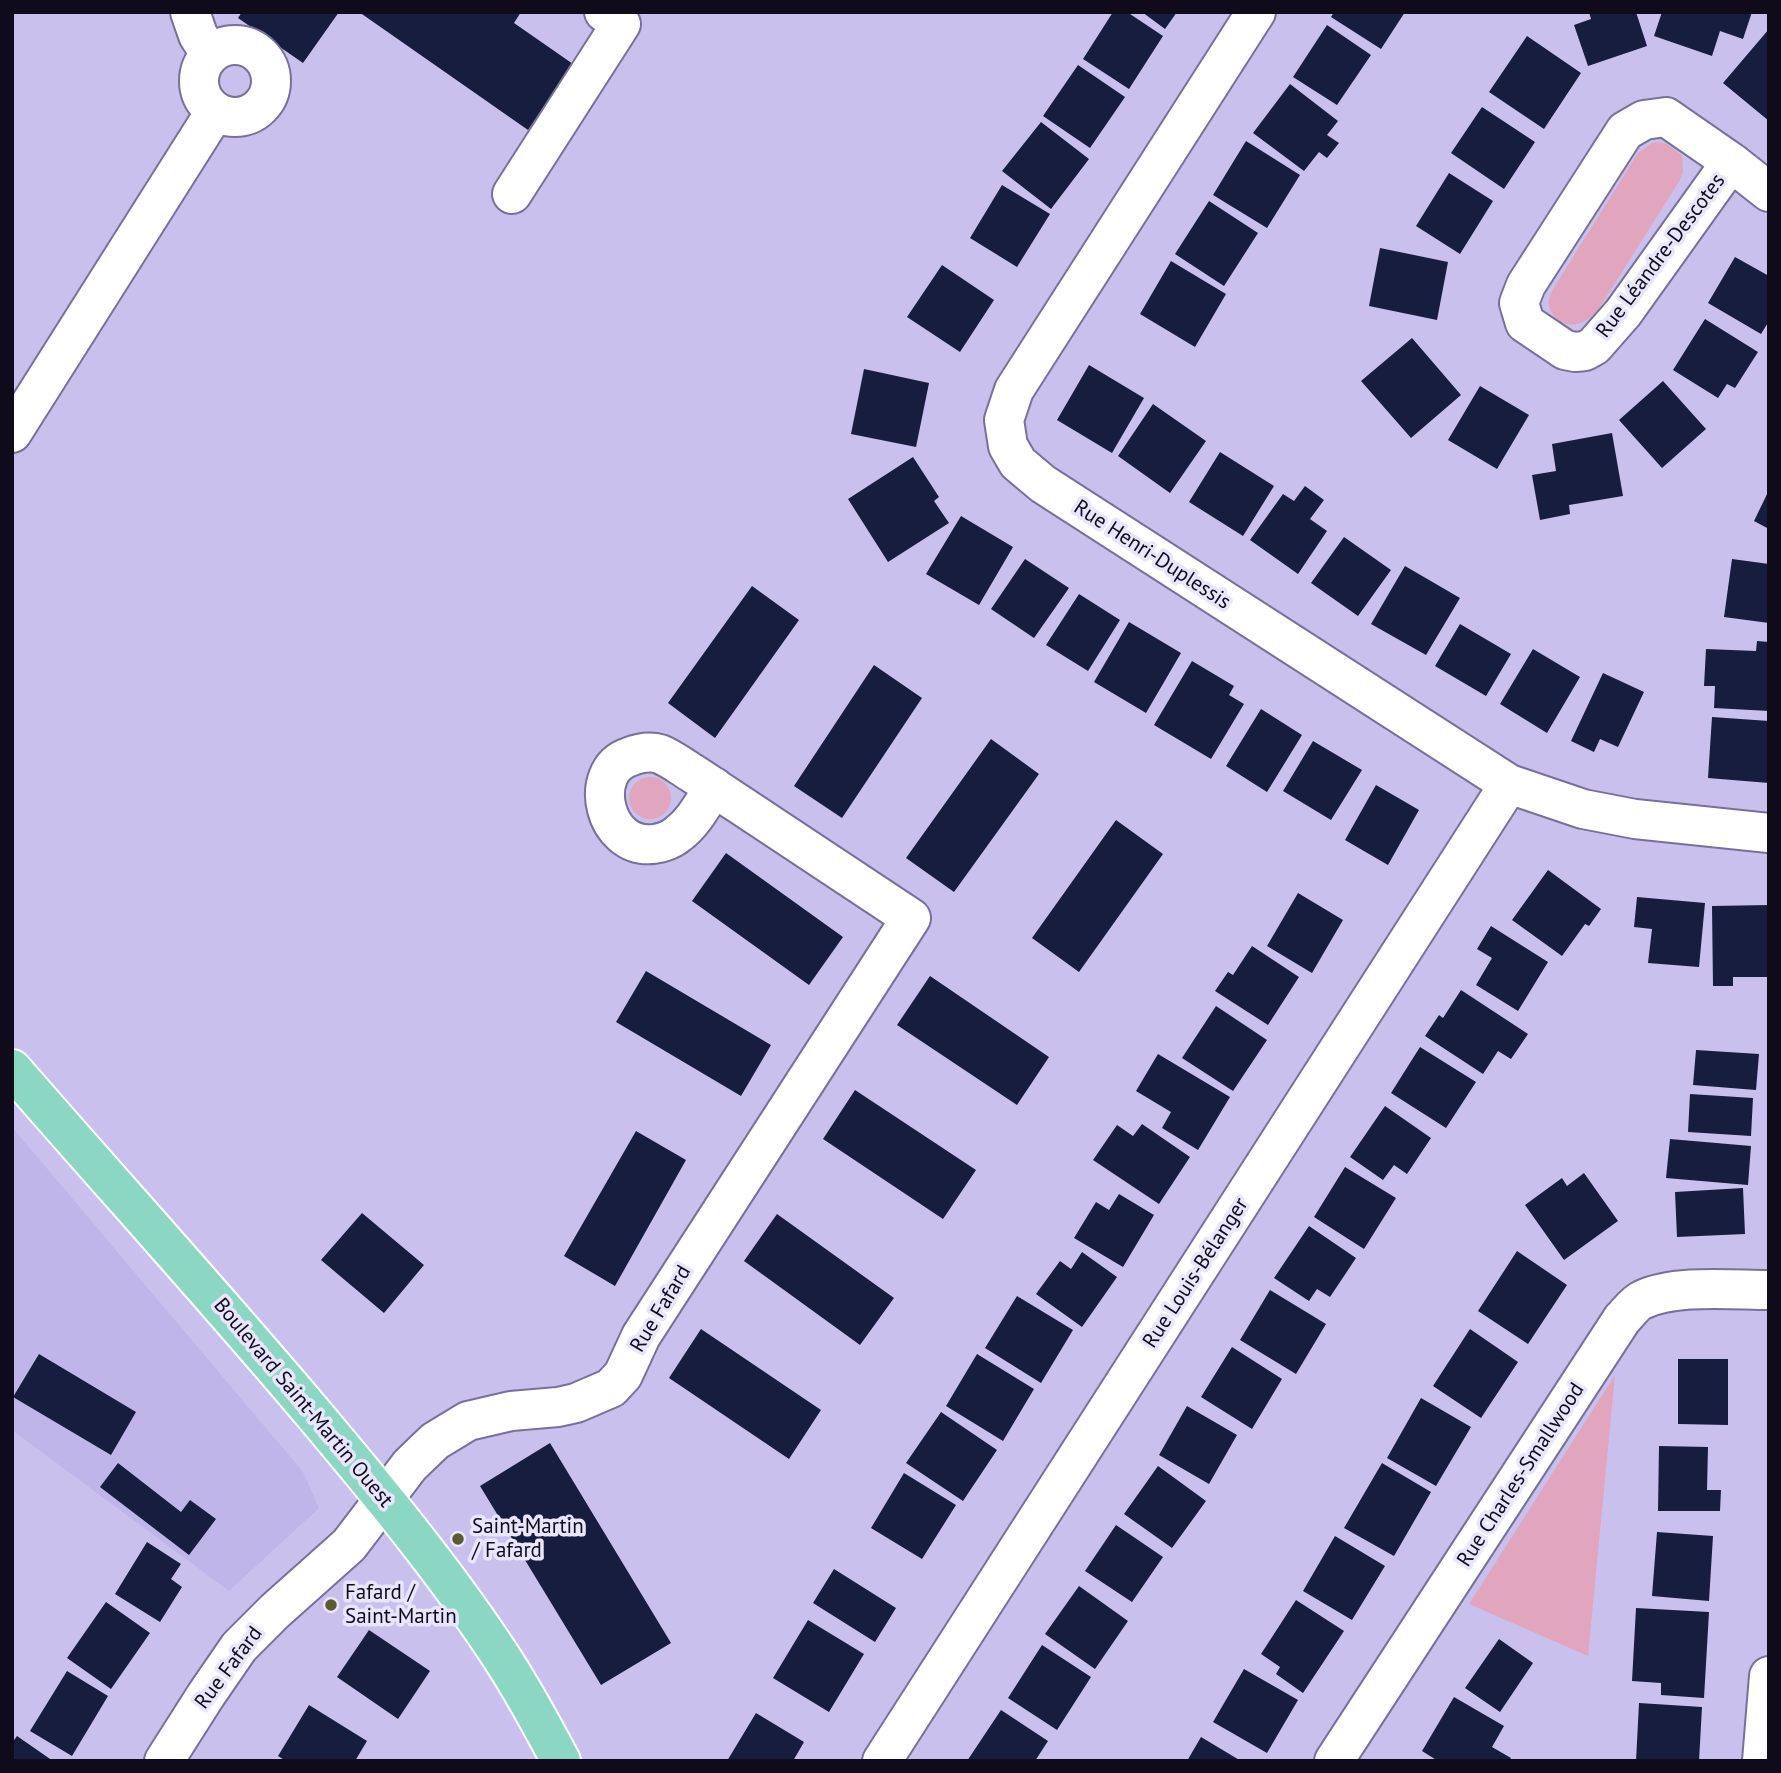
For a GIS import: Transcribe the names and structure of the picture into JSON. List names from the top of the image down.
{
  "streets": {
    "main road": ["Boulevard Saint-Martin Ouest"],
    "street": [
      "Rue Léandre-Descotes",
      "Rue Henri-Duplessis",
      "Rue Louis-Bélanger",
      "Rue Fafard",
      "Rue Charles-Smallwood"
    ]
  },
  "crossings": [
    ["Rue Henri-Duplessis", "Rue Louis-Bélanger"],
    ["Rue Fafard", "Boulevard Saint-Martin Ouest"]
  ],
  "places": ["Saint-Martin / Fafard", "Fafard / Saint-Martin"]
}
